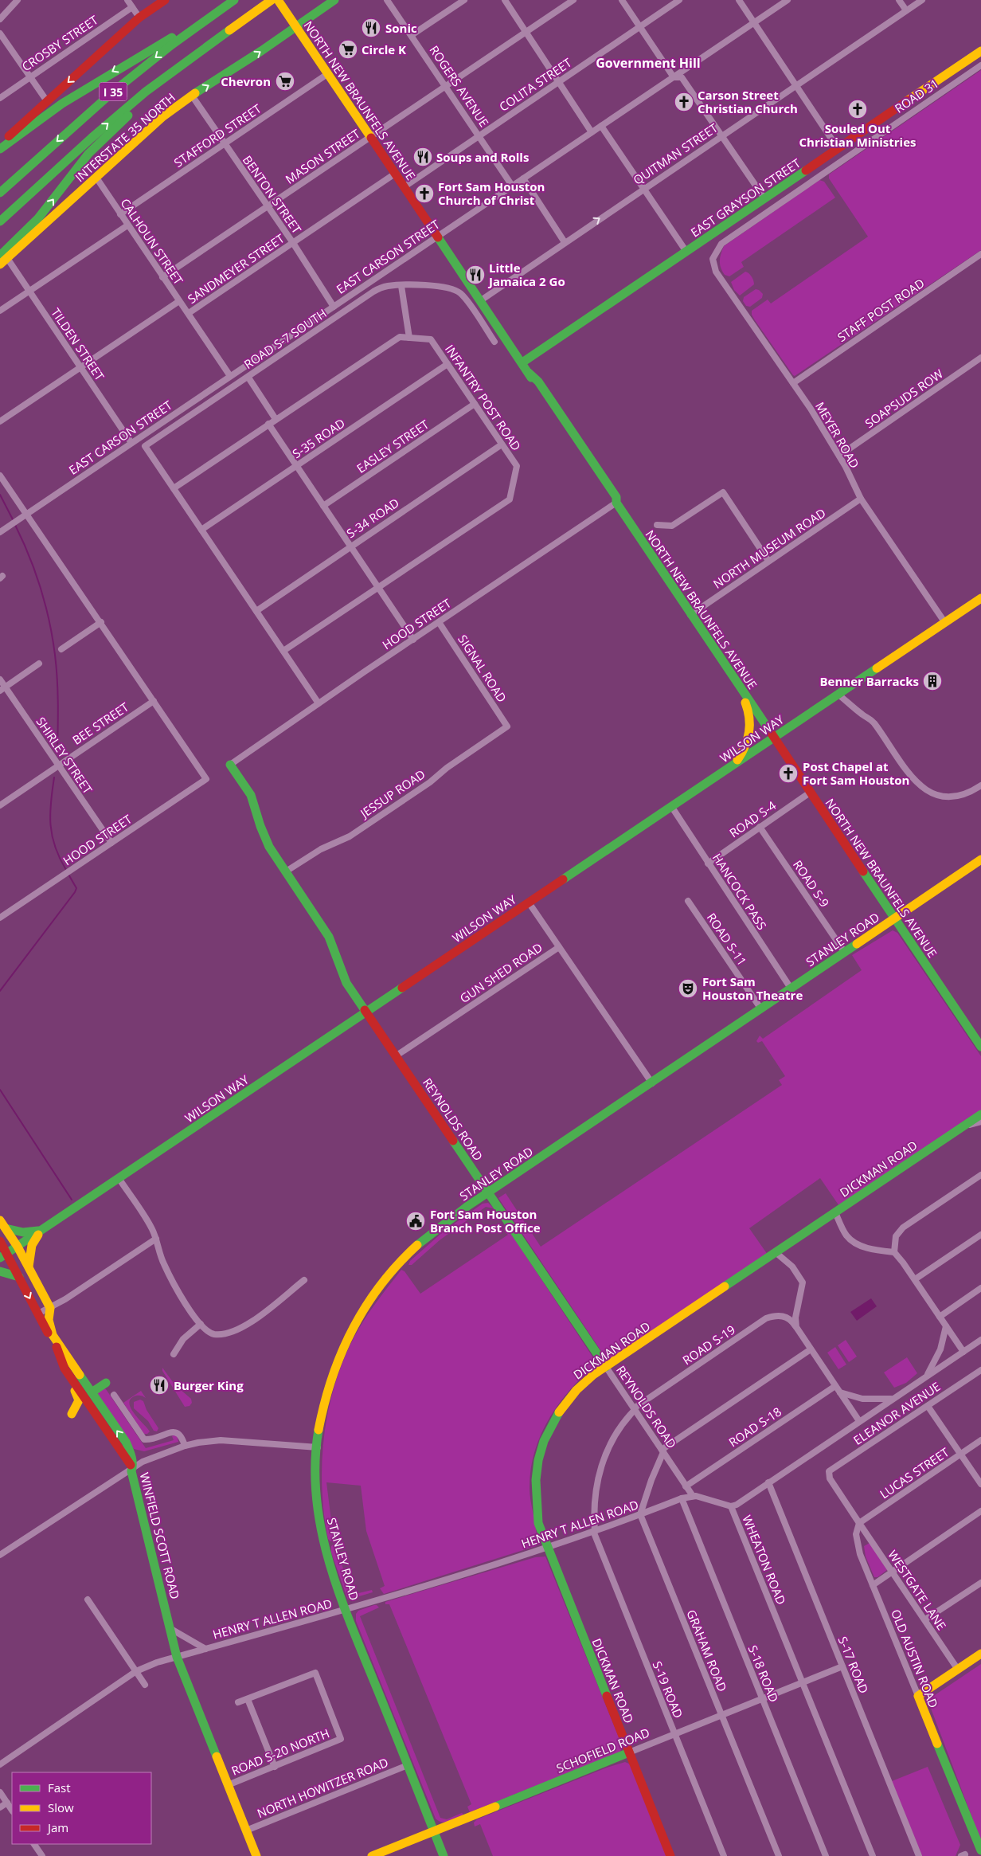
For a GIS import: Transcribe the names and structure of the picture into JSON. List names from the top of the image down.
{
  "streets": {
    "main road": [
      "I 35",
      "NORTH NEW BRAUNFELS AVENUE",
      "INTERSTATE 35 NORTH",
      "EAST GRAYSON STREET",
      "WILSON WAY",
      "STANLEY ROAD",
      "REYNOLDS ROAD",
      "DICKMAN ROAD",
      "WINFIELD SCOTT ROAD",
      "OLD AUSTIN ROAD",
      "SCHOFIELD ROAD"
    ],
    "street": [
      "CROSBY STREET",
      "COLITA STREET",
      "ROGERS AVENUE",
      "ROAD 31",
      "STAFFORD STREET",
      "QUITMAN STREET",
      "MASON STREET",
      "BENTON STREET",
      "CALHOUN STREET",
      "EAST CARSON STREET",
      "SANDMEYER STREET",
      "STAFF POST ROAD",
      "ROAD S-7 SOUTH",
      "TILDEN STREET",
      "INFANTRY POST ROAD",
      "SOAPSUDS ROW",
      "MEYER ROAD",
      "S-35 ROAD",
      "EASLEY STREET",
      "S-34 ROAD",
      "NORTH MUSEUM ROAD",
      "HOOD STREET",
      "SIGNAL ROAD",
      "BEE STREET",
      "SHIRLEY STREET",
      "JESSUP ROAD",
      "ROAD S-4",
      "ROAD S-9",
      "HANCOCK PASS",
      "ROAD S-11",
      "GUN SHED ROAD",
      "ROAD S-19",
      "ELEANOR AVENUE",
      "ROAD S-18",
      "LUCAS STREET",
      "HENRY T ALLEN ROAD",
      "WHEATON ROAD",
      "WESTGATE LANE",
      "GRAHAM ROAD",
      "S-17 ROAD",
      "S-18 ROAD",
      "S-19 ROAD",
      "ROAD S-20 NORTH",
      "NORTH HOWITZER ROAD"
    ]
  },
  "crossings": [
    ["COLITA STREET", "ROGERS AVENUE"],
    ["COLITA STREET", "NORTH NEW BRAUNFELS AVENUE"],
    ["ROGERS AVENUE", "MASON STREET"],
    ["ROGERS AVENUE", "EAST CARSON STREET"],
    ["ROAD 31", "MEYER ROAD"],
    ["NORTH NEW BRAUNFELS AVENUE", "STAFFORD STREET"],
    ["NORTH NEW BRAUNFELS AVENUE", "INTERSTATE 35 NORTH"],
    ["NORTH NEW BRAUNFELS AVENUE", "QUITMAN STREET"],
    ["NORTH NEW BRAUNFELS AVENUE", "MASON STREET"],
    ["NORTH NEW BRAUNFELS AVENUE", "EAST GRAYSON STREET"],
    ["NORTH NEW BRAUNFELS AVENUE", "EAST CARSON STREET"],
    ["NORTH NEW BRAUNFELS AVENUE", "SANDMEYER STREET"],
    ["NORTH NEW BRAUNFELS AVENUE", "NORTH MUSEUM ROAD"],
    ["NORTH NEW BRAUNFELS AVENUE", "HOOD STREET"],
    ["NORTH NEW BRAUNFELS AVENUE", "WILSON WAY"],
    ["NORTH NEW BRAUNFELS AVENUE", "ROAD S-4"],
    ["NORTH NEW BRAUNFELS AVENUE", "STANLEY ROAD"],
    ["STAFFORD STREET", "BENTON STREET"],
    ["STAFFORD STREET", "CALHOUN STREET"],
    ["INTERSTATE 35 NORTH", "BENTON STREET"],
    ["INTERSTATE 35 NORTH", "CALHOUN STREET"],
    ["INTERSTATE 35 NORTH", "TILDEN STREET"],
    ["MASON STREET", "BENTON STREET"],
    ["MASON STREET", "CALHOUN STREET"],
    ["BENTON STREET", "EAST CARSON STREET"],
    ["BENTON STREET", "SANDMEYER STREET"],
    ["CALHOUN STREET", "EAST CARSON STREET"],
    ["CALHOUN STREET", "SANDMEYER STREET"],
    ["EAST CARSON STREET", "TILDEN STREET"],
    ["SANDMEYER STREET", "TILDEN STREET"],
    ["STAFF POST ROAD", "MEYER ROAD"],
    ["ROAD S-7 SOUTH", "INFANTRY POST ROAD"],
    ["INFANTRY POST ROAD", "S-35 ROAD"],
    ["INFANTRY POST ROAD", "EASLEY STREET"],
    ["INFANTRY POST ROAD", "S-34 ROAD"],
    ["SOAPSUDS ROW", "MEYER ROAD"],
    ["MEYER ROAD", "NORTH MUSEUM ROAD"],
    ["MEYER ROAD", "WILSON WAY"],
    ["HOOD STREET", "SIGNAL ROAD"],
    ["HOOD STREET", "BEE STREET"],
    ["HOOD STREET", "SHIRLEY STREET"],
    ["HOOD STREET", "REYNOLDS ROAD"],
    ["SIGNAL ROAD", "JESSUP ROAD"],
    ["BEE STREET", "SHIRLEY STREET"],
    ["WILSON WAY", "HANCOCK PASS"],
    ["WILSON WAY", "REYNOLDS ROAD"],
    ["WILSON WAY", "WINFIELD SCOTT ROAD"],
    ["JESSUP ROAD", "REYNOLDS ROAD"],
    ["ROAD S-4", "ROAD S-9"],
    ["ROAD S-4", "HANCOCK PASS"],
    ["ROAD S-9", "STANLEY ROAD"],
    ["HANCOCK PASS", "STANLEY ROAD"],
    ["ROAD S-11", "STANLEY ROAD"],
    ["STANLEY ROAD", "GUN SHED ROAD"],
    ["STANLEY ROAD", "REYNOLDS ROAD"],
    ["STANLEY ROAD", "HENRY T ALLEN ROAD"],
    ["STANLEY ROAD", "SCHOFIELD ROAD"],
    ["STANLEY ROAD", "NORTH HOWITZER ROAD"],
    ["GUN SHED ROAD", "REYNOLDS ROAD"],
    ["REYNOLDS ROAD", "DICKMAN ROAD"],
    ["REYNOLDS ROAD", "ROAD S-19"],
    ["REYNOLDS ROAD", "ROAD S-18"],
    ["REYNOLDS ROAD", "HENRY T ALLEN ROAD"],
    ["REYNOLDS ROAD", "S-19 ROAD"],
    ["DICKMAN ROAD", "HENRY T ALLEN ROAD"],
    ["DICKMAN ROAD", "SCHOFIELD ROAD"],
    ["ROAD S-19", "S-19 ROAD"],
    ["ELEANOR AVENUE", "LUCAS STREET"],
    ["ELEANOR AVENUE", "WESTGATE LANE"],
    ["ELEANOR AVENUE", "OLD AUSTIN ROAD"],
    ["LUCAS STREET", "WESTGATE LANE"],
    ["LUCAS STREET", "OLD AUSTIN ROAD"],
    ["HENRY T ALLEN ROAD", "WINFIELD SCOTT ROAD"],
    ["HENRY T ALLEN ROAD", "WHEATON ROAD"],
    ["HENRY T ALLEN ROAD", "GRAHAM ROAD"],
    ["HENRY T ALLEN ROAD", "S-18 ROAD"],
    ["HENRY T ALLEN ROAD", "S-19 ROAD"],
    ["WINFIELD SCOTT ROAD", "ROAD S-20 NORTH"],
    ["WINFIELD SCOTT ROAD", "NORTH HOWITZER ROAD"],
    ["WHEATON ROAD", "S-17 ROAD"],
    ["WHEATON ROAD", "SCHOFIELD ROAD"],
    ["WESTGATE LANE", "OLD AUSTIN ROAD"],
    ["GRAHAM ROAD", "SCHOFIELD ROAD"],
    ["S-17 ROAD", "SCHOFIELD ROAD"],
    ["S-18 ROAD", "SCHOFIELD ROAD"],
    ["S-19 ROAD", "SCHOFIELD ROAD"]
  ],
  "districts": ["Government Hill"],
  "places": {
    "restaurant": [
      "Sonic",
      "Soups and Rolls",
      "Little Jamaica 2 Go",
      "Burger King"
    ],
    "supermarket": ["Circle K", "Chevron"],
    "church": [
      "Carson Street Christian Church",
      "Souled Out Christian Ministries",
      "Fort Sam Houston Church of Christ",
      "Post Chapel at Fort Sam Houston"
    ],
    "building": ["Benner Barracks"],
    "theatre": ["Fort Sam Houston Theatre"],
    "public building": ["Fort Sam Houston Branch Post Office"]
  },
  "legend": ["Fast", "Slow", "Jam"]
}
